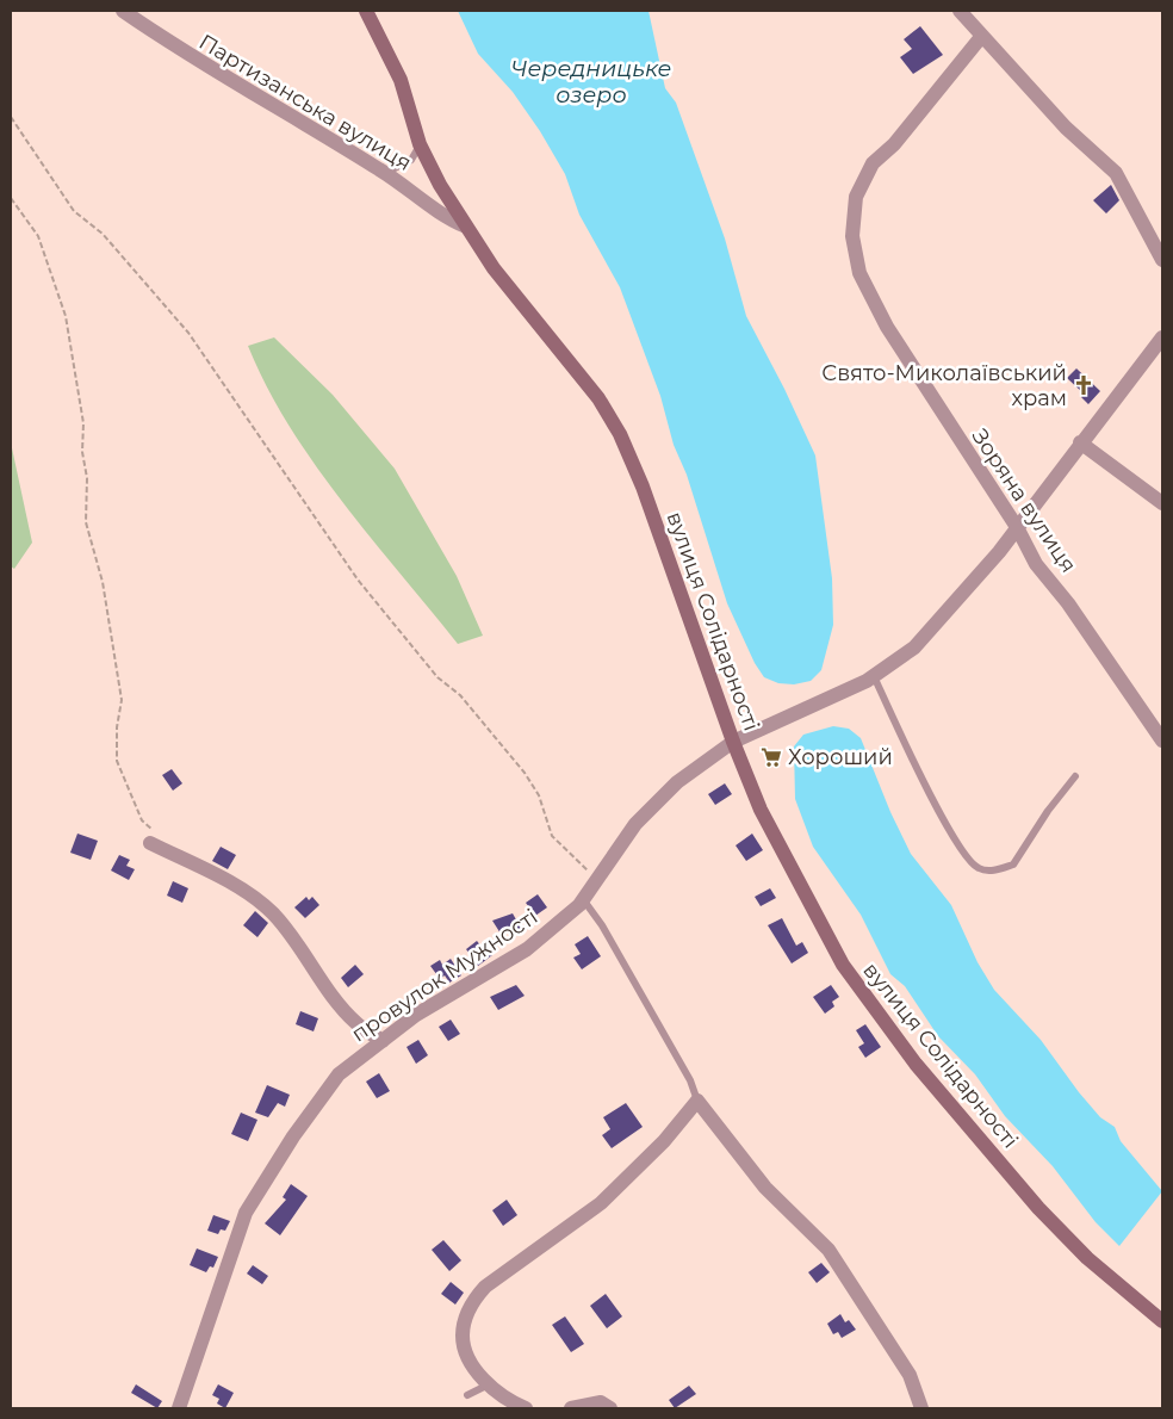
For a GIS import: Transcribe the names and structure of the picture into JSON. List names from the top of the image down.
{
  "streets": {
    "main road": ["вулиця Солідарності"],
    "street": ["Партизанська вулиця", "Зоряна вулиця", "провулок Мужності"]
  },
  "crossings": [
    ["Партизанська вулиця", "вулиця Солідарності"],
    ["Зоряна вулиця", "провулок Мужності"],
    ["вулиця Солідарності", "провулок Мужності"]
  ],
  "water": ["Чередницьке озеро"],
  "places": {
    "church": ["Свято-Миколаївський храм"],
    "supermarket": ["Хороший"]
  }
}
